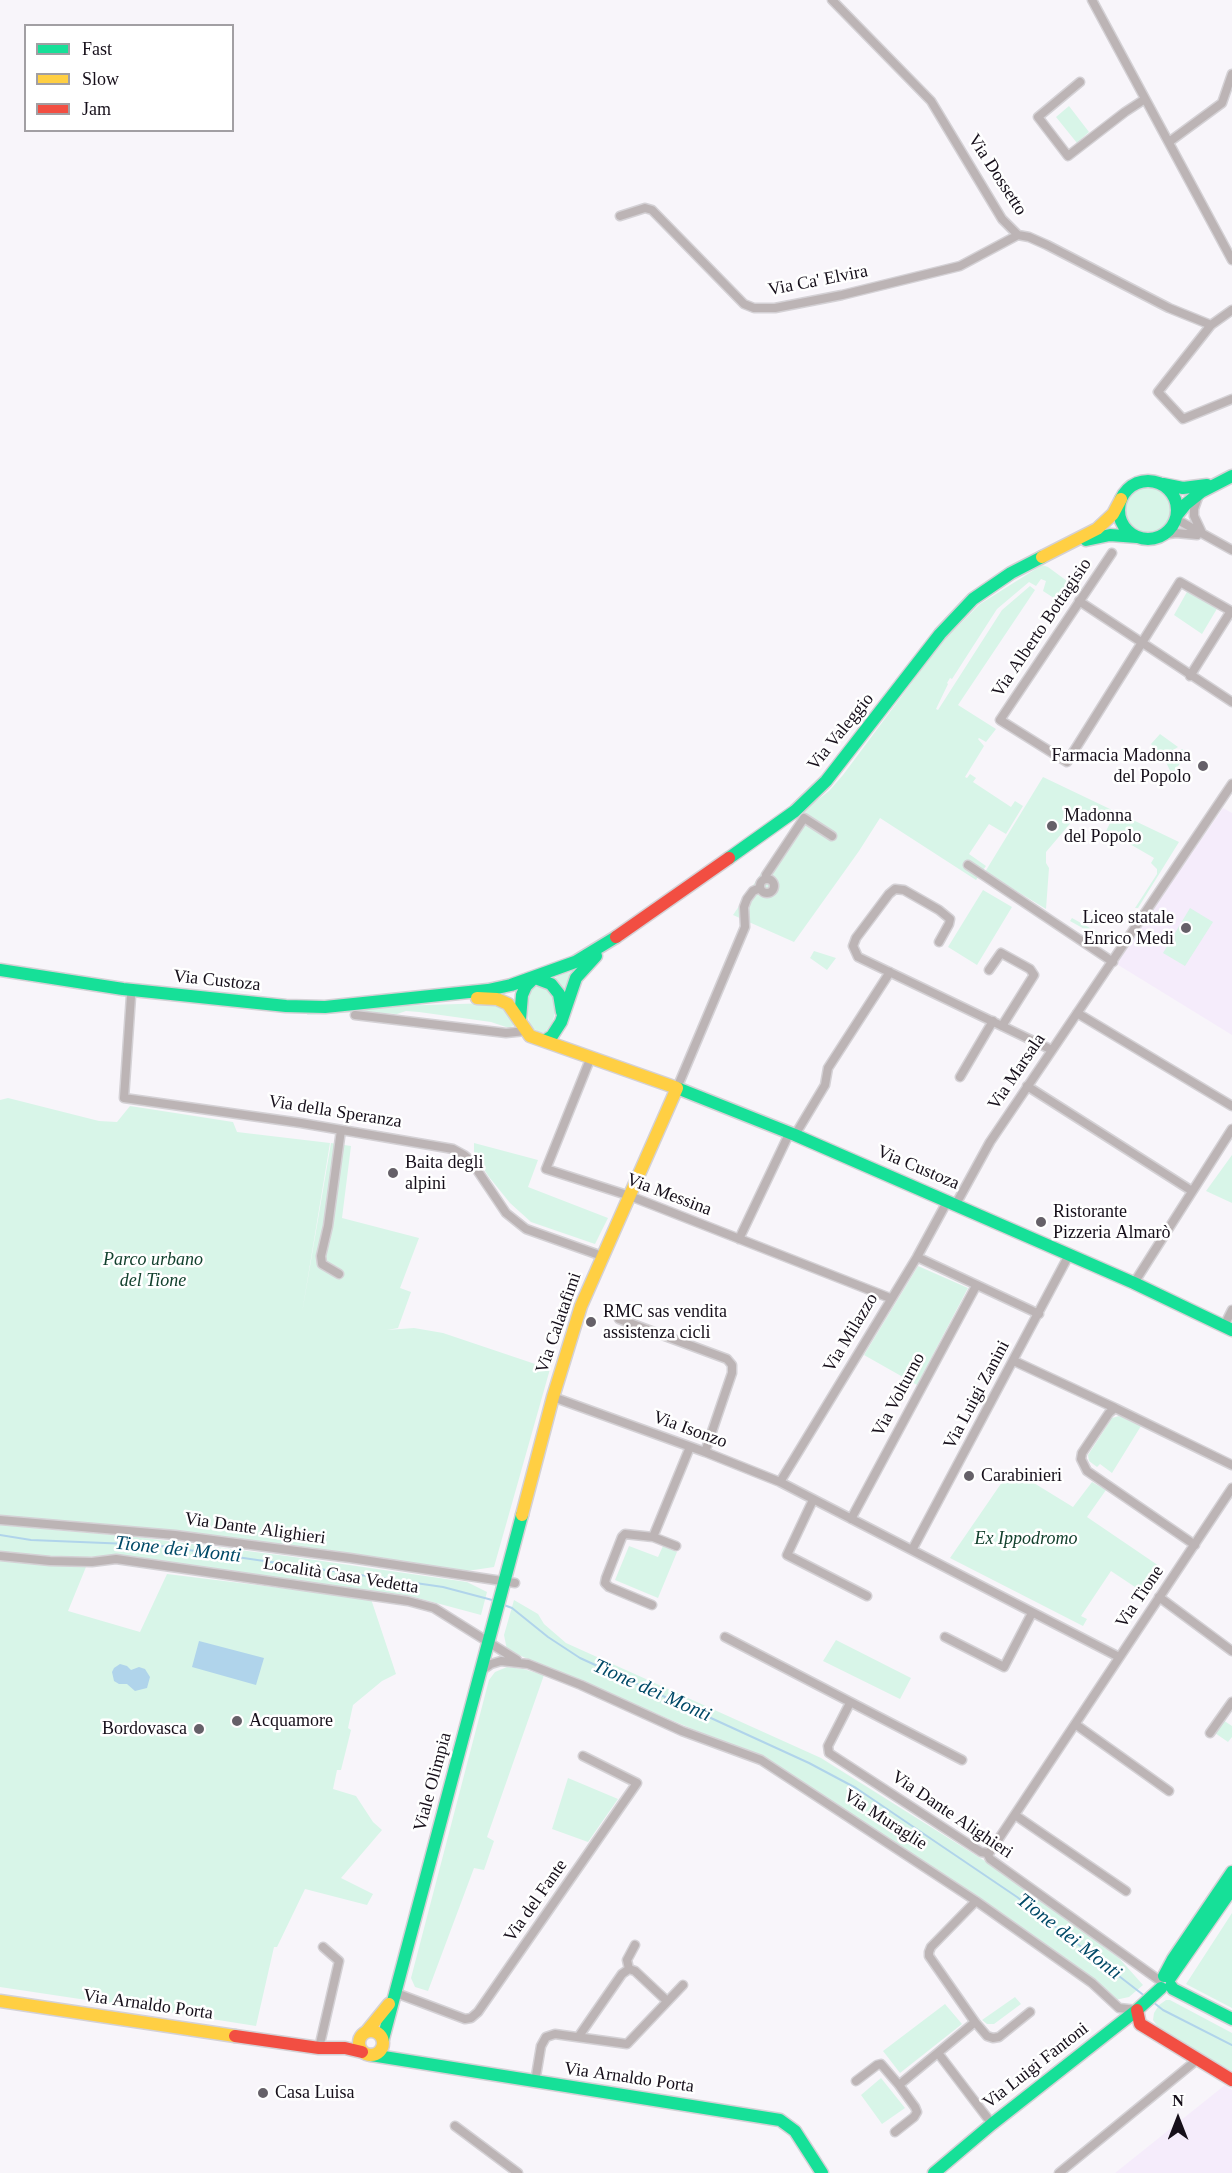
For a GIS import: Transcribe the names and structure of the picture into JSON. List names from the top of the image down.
{
  "streets": {
    "main road": [
      "Via Valeggio",
      "Via Custoza",
      "Via Calatafimi",
      "Viale Olimpia",
      "Via Arnaldo Porta",
      "Via Luigi Fantoni"
    ],
    "street": [
      "Via Dossetto",
      "Via Ca' Elvira",
      "Via Alberto Bottagisio",
      "Via Marsala",
      "Via della Speranza",
      "Via Messina",
      "Via Milazzo",
      "Via Volturno",
      "Via Luigi Zanini",
      "Via Isonzo",
      "Via Dante Alighieri",
      "Località Casa Vedetta",
      "Via Tione",
      "Via Muraglie",
      "Via del Fante"
    ]
  },
  "crossings": [
    ["Via Dossetto", "Via Ca' Elvira"],
    ["Via Valeggio", "Via Custoza"],
    ["Via Custoza", "Via Marsala"],
    ["Via Custoza", "Via Messina"],
    ["Via Custoza", "Via Calatafimi"],
    ["Via Custoza", "Via Milazzo"],
    ["Via Custoza", "Via Luigi Zanini"],
    ["Via Marsala", "Via Milazzo"],
    ["Via della Speranza", "Via Calatafimi"],
    ["Via Messina", "Via Calatafimi"],
    ["Via Messina", "Via Milazzo"],
    ["Via Calatafimi", "Via Isonzo"],
    ["Via Calatafimi", "Via Dante Alighieri"],
    ["Via Calatafimi", "Viale Olimpia"],
    ["Via Milazzo", "Via Isonzo"],
    ["Via Volturno", "Via Isonzo"],
    ["Via Luigi Zanini", "Via Isonzo"],
    ["Via Isonzo", "Via Tione"],
    ["Via Dante Alighieri", "Via Tione"],
    ["Via Dante Alighieri", "Viale Olimpia"],
    ["Via Dante Alighieri", "Via Luigi Fantoni"],
    ["Località Casa Vedetta", "Viale Olimpia"],
    ["Località Casa Vedetta", "Via Muraglie"],
    ["Viale Olimpia", "Via Muraglie"],
    ["Viale Olimpia", "Via del Fante"],
    ["Viale Olimpia", "Via Arnaldo Porta"],
    ["Via Muraglie", "Via Luigi Fantoni"]
  ],
  "water": ["Tione dei Monti"],
  "parks": ["Parco urbano del Tione", "Ex Ippodromo"],
  "places": [
    "Farmacia Madonna del Popolo",
    "Madonna del Popolo",
    "Liceo statale Enrico Medi",
    "Baita degli alpini",
    "Ristorante Pizzeria Almarò",
    "RMC sas vendita assistenza cicli",
    "Carabinieri",
    "Acquamore",
    "Bordovasca",
    "Casa Luisa"
  ],
  "legend": ["Fast", "Slow", "Jam"],
  "north": "top"
}
